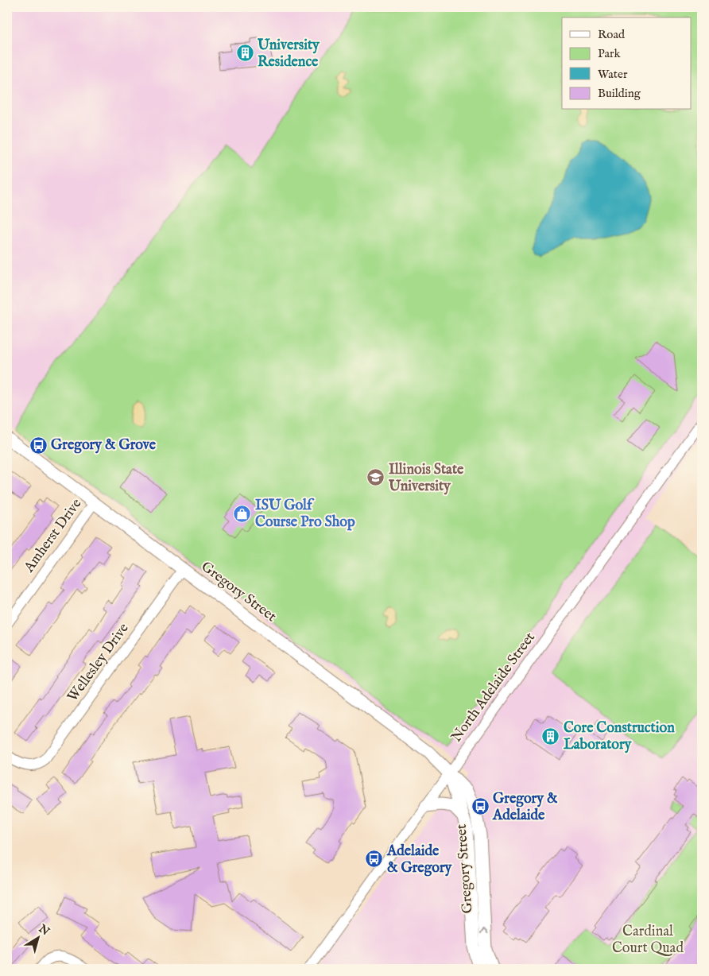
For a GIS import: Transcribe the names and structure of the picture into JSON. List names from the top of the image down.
{
  "streets": {
    "main road": ["Gregory Street"],
    "street": ["Amherst Drive", "Wellesley Drive", "North Adelaide Street"]
  },
  "crossings": [
    ["Amherst Drive", "Gregory Street"],
    ["Gregory Street", "Wellesley Drive"],
    ["Gregory Street", "North Adelaide Street"]
  ],
  "parks": ["Cardinal Court Quad"],
  "places": {
    "building": ["University Residence", "Core Construction Laboratory"],
    "bus stop": ["Gregory & Grove", "Gregory & Adelaide", "Adelaide & Gregory"],
    "school or university": ["Illinois State University"],
    "shop": ["ISU Golf Course Pro Shop"]
  },
  "legend": [
    "Road",
    "Park",
    "Water",
    "Building"
  ],
  "north": "top right"
}
